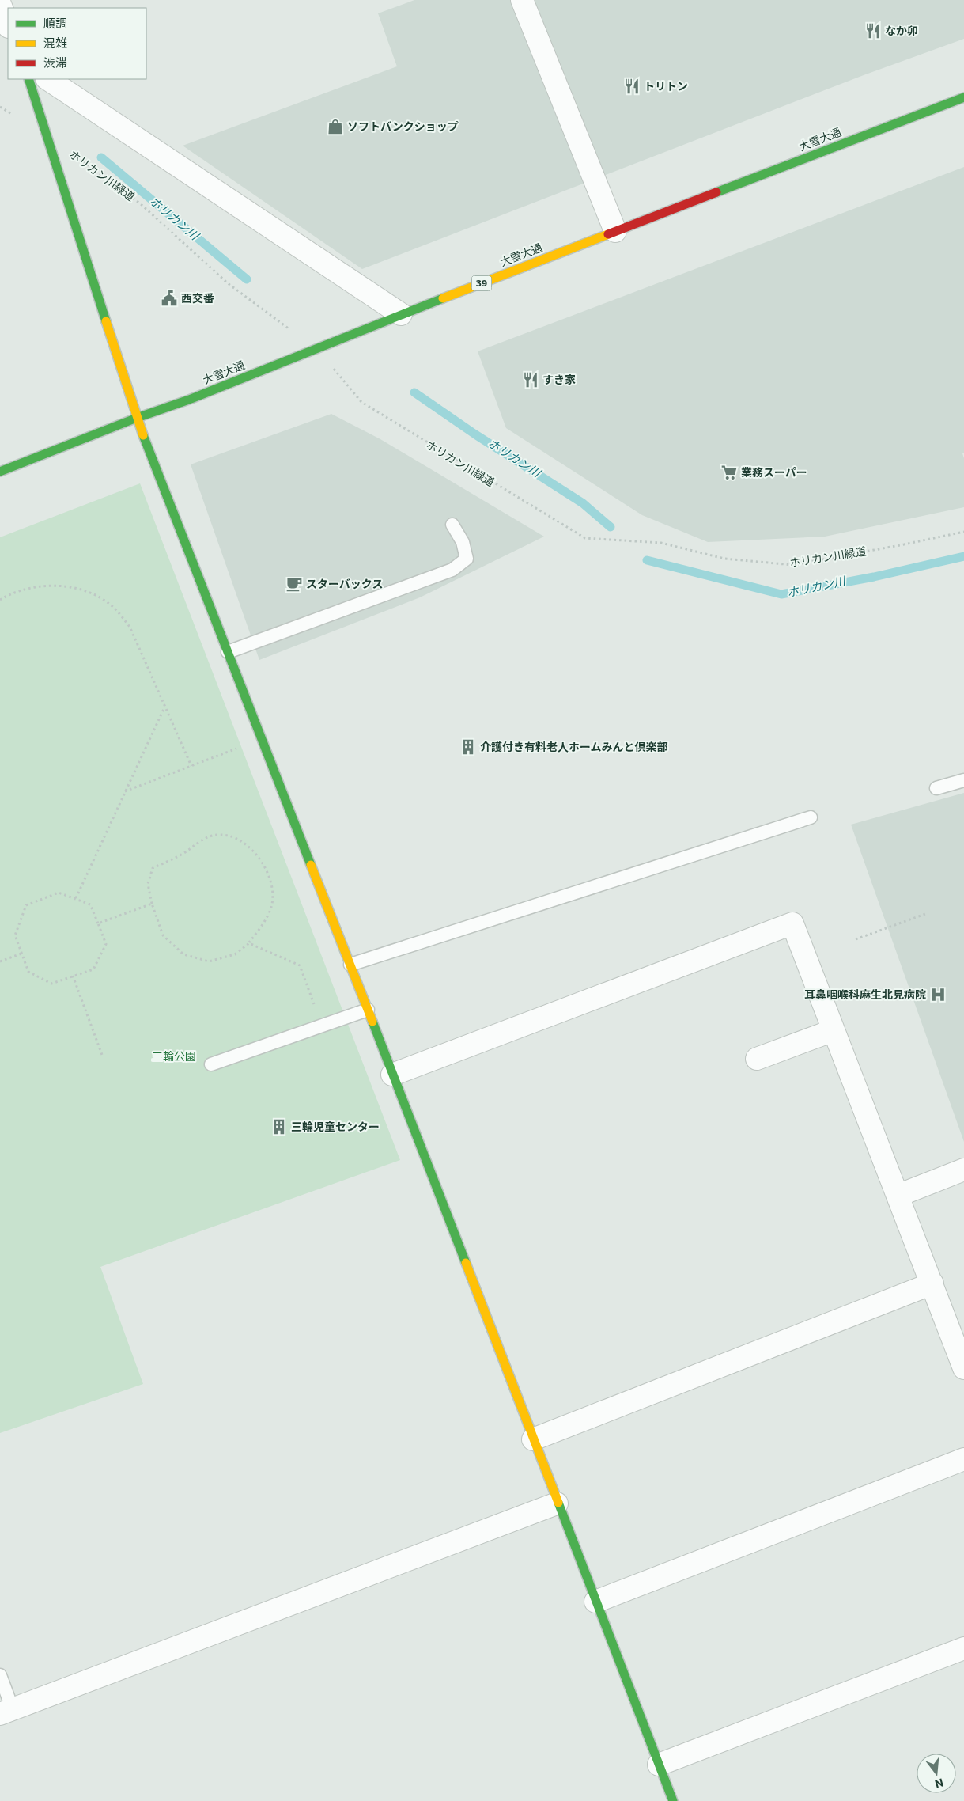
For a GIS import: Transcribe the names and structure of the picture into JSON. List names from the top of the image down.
{
  "streets": {
    "main road": ["大雪大通", "39"],
    "path": ["ホリカン川緑道"]
  },
  "crossings": [
    ["大雪大通", "ホリカン川緑道"]
  ],
  "water": ["ホリカン川"],
  "parks": ["三輪公園"],
  "places": {
    "restaurant": ["なか卯", "トリトン", "すき家"],
    "shop": ["ソフトバンクショップ"],
    "public building": ["西交番"],
    "supermarket": ["業務スーパー"],
    "cafe": ["スターバックス"],
    "building": ["介護付き有料老人ホームみんと倶楽部", "三輪児童センター"],
    "hospital": ["耳鼻咽喉科麻生北見病院"]
  },
  "legend": ["順調", "混雑", "渋滞"],
  "north": "bottom"
}
